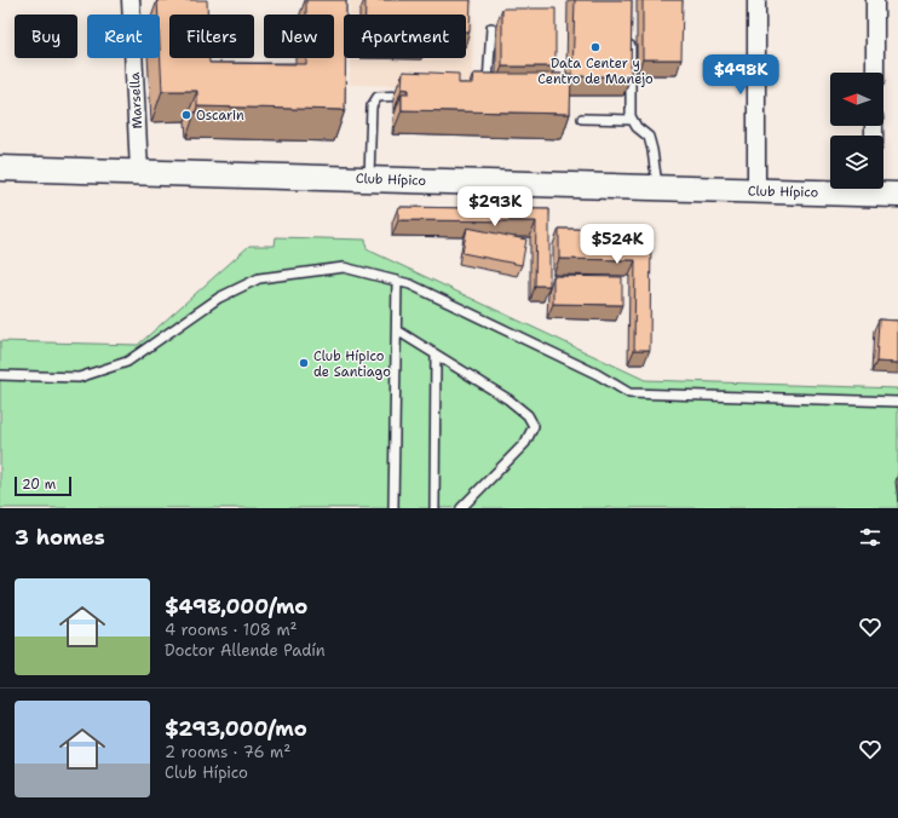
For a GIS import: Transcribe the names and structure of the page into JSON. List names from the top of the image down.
{
  "streets": {
    "main road": ["Club Hípico"],
    "street": ["Marsella"]
  },
  "crossings": [
    ["Marsella", "Club Hípico"]
  ],
  "places": ["Data Center y Centro de Manejo", "Oscarin", "Club Hípico de Santiago"],
  "scale_bar": "20 m",
  "north": "left",
  "page": {
    "chip": [
      "Buy",
      "Rent",
      "Filters",
      "New",
      "Apartment"
    ],
    "price": ["$498K", "$293K", "$524K"],
    "scale": "20 m",
    "heading": "3 homes",
    "list": [
      {
        "name": "$498,000/mo",
        "note": "4 rooms · 108 m² · Doctor Allende Padín"
      },
      {
        "name": "$293,000/mo",
        "note": "2 rooms · 76 m² · Club Hípico"
      }
    ]
  }
}
